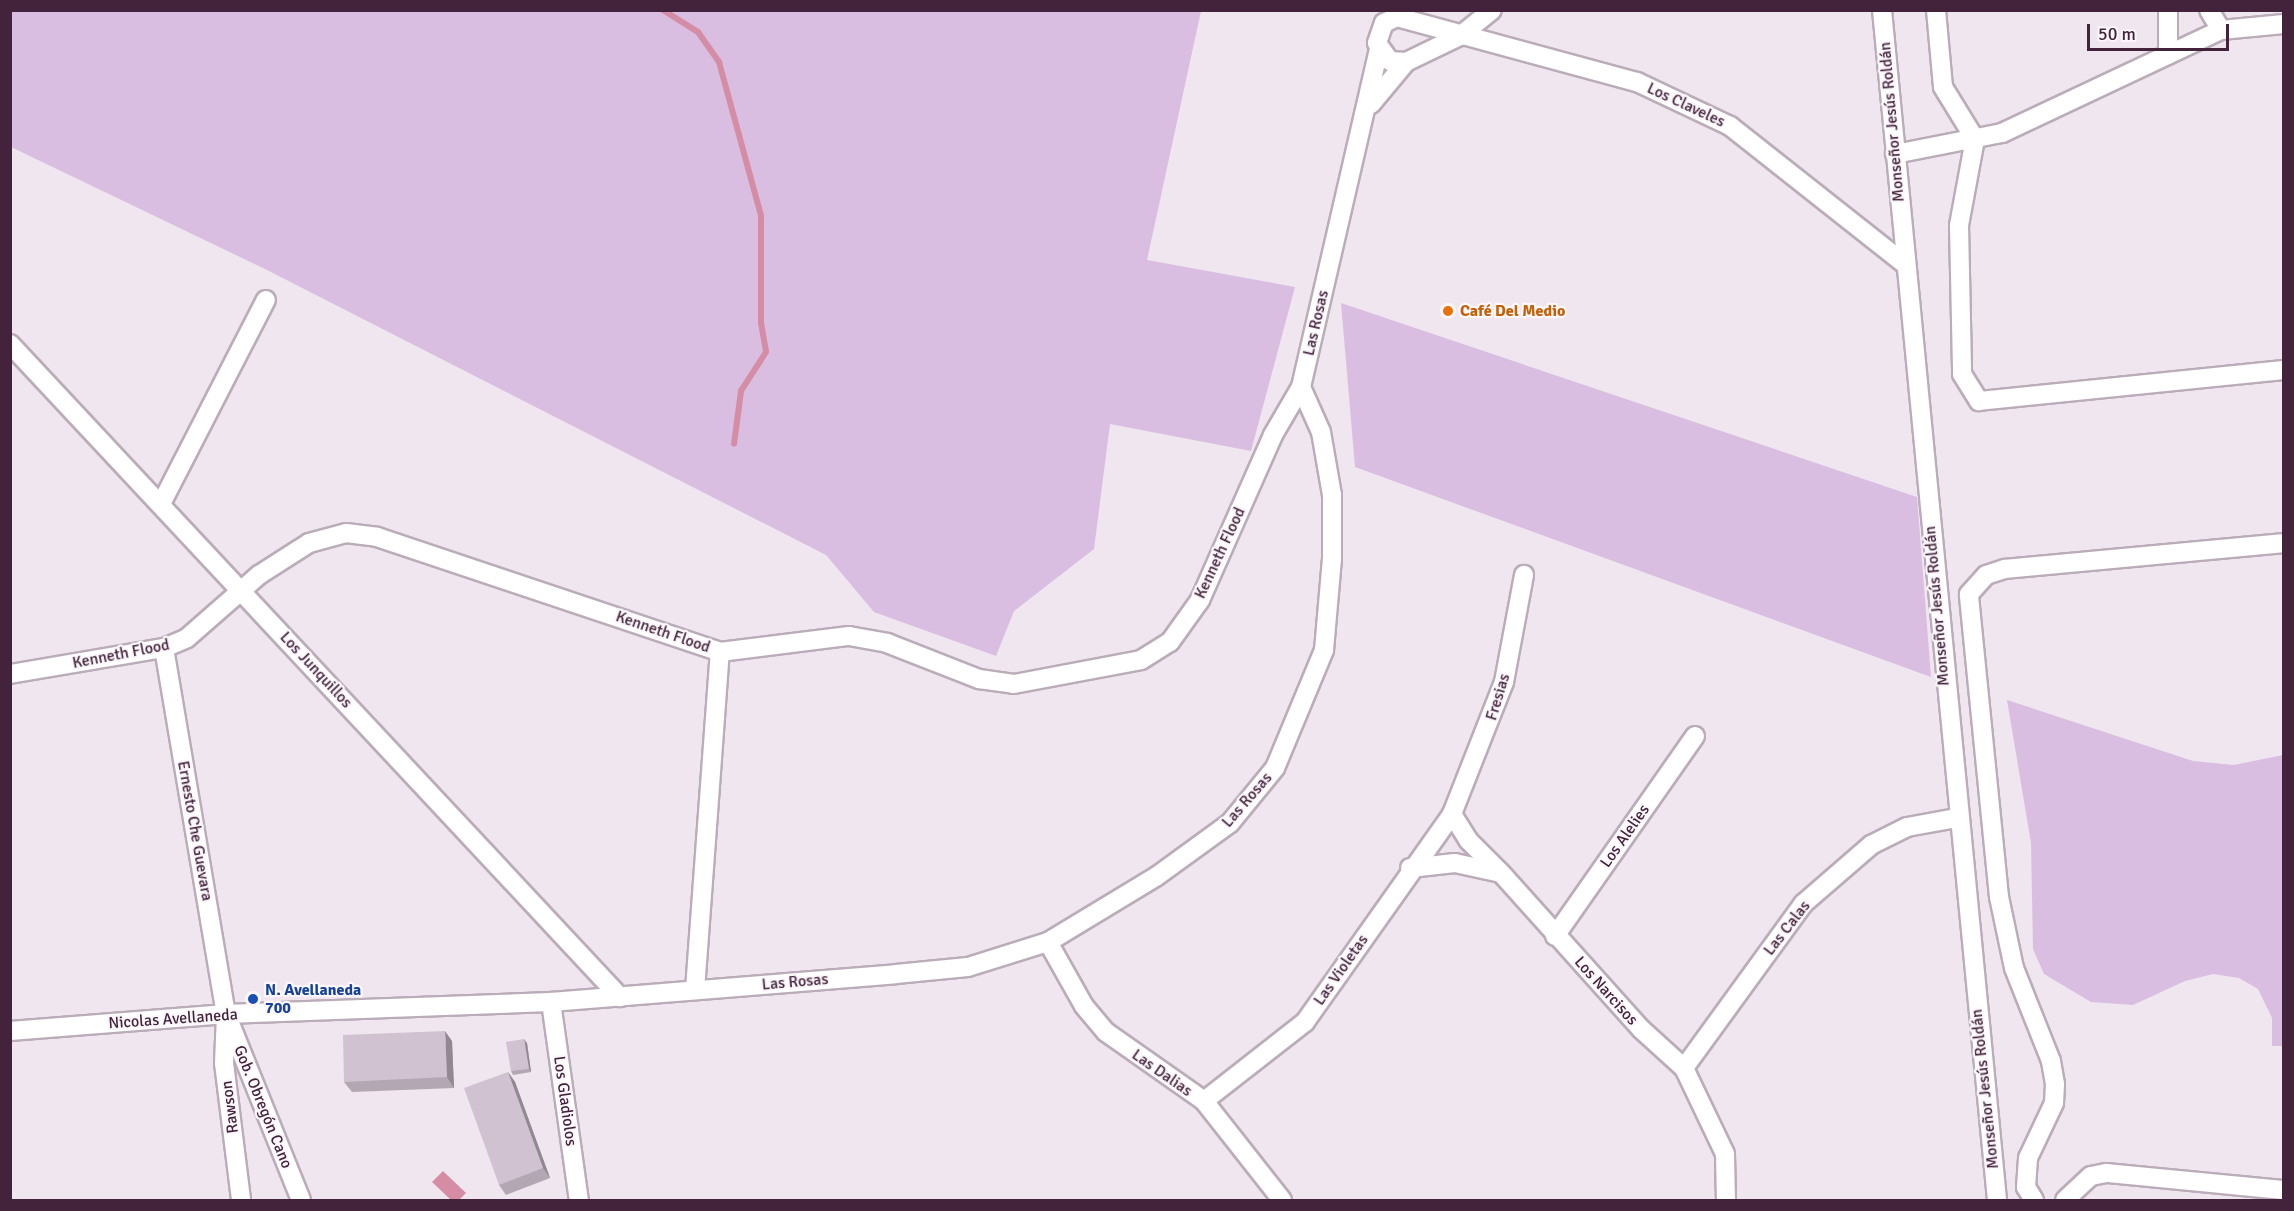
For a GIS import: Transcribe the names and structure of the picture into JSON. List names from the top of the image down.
{
  "streets": {
    "street": [
      "Los Claveles",
      "Monseñor Jesús Roldán",
      "Las Rosas",
      "Kenneth Flood",
      "Los Junquillos",
      "Fresias",
      "Ernesto Che Guevara",
      "Los Alelies",
      "Las Calas",
      "Las Violetas",
      "Los Narcisos",
      "Nicolas Avellaneda",
      "Las Dalias",
      "Los Gladiolos",
      "Rawson",
      "Gob. Obregón Cano"
    ]
  },
  "crossings": [
    ["Los Claveles", "Monseñor Jesús Roldán"],
    ["Los Claveles", "Las Rosas"],
    ["Monseñor Jesús Roldán", "Las Calas"],
    ["Las Rosas", "Kenneth Flood"],
    ["Las Rosas", "Los Junquillos"],
    ["Las Rosas", "Nicolas Avellaneda"],
    ["Las Rosas", "Las Dalias"],
    ["Las Rosas", "Los Gladiolos"],
    ["Kenneth Flood", "Los Junquillos"],
    ["Kenneth Flood", "Ernesto Che Guevara"],
    ["Fresias", "Las Violetas"],
    ["Fresias", "Los Narcisos"],
    ["Ernesto Che Guevara", "Nicolas Avellaneda"],
    ["Ernesto Che Guevara", "Rawson"],
    ["Ernesto Che Guevara", "Gob. Obregón Cano"],
    ["Los Alelies", "Los Narcisos"],
    ["Las Calas", "Los Narcisos"],
    ["Las Violetas", "Los Narcisos"],
    ["Las Violetas", "Las Dalias"],
    ["Nicolas Avellaneda", "Los Gladiolos"],
    ["Nicolas Avellaneda", "Rawson"],
    ["Nicolas Avellaneda", "Gob. Obregón Cano"],
    ["Rawson", "Gob. Obregón Cano"]
  ],
  "places": ["Café Del Medio", "N. Avellaneda 700"],
  "scale_bar": "50 m"
}
